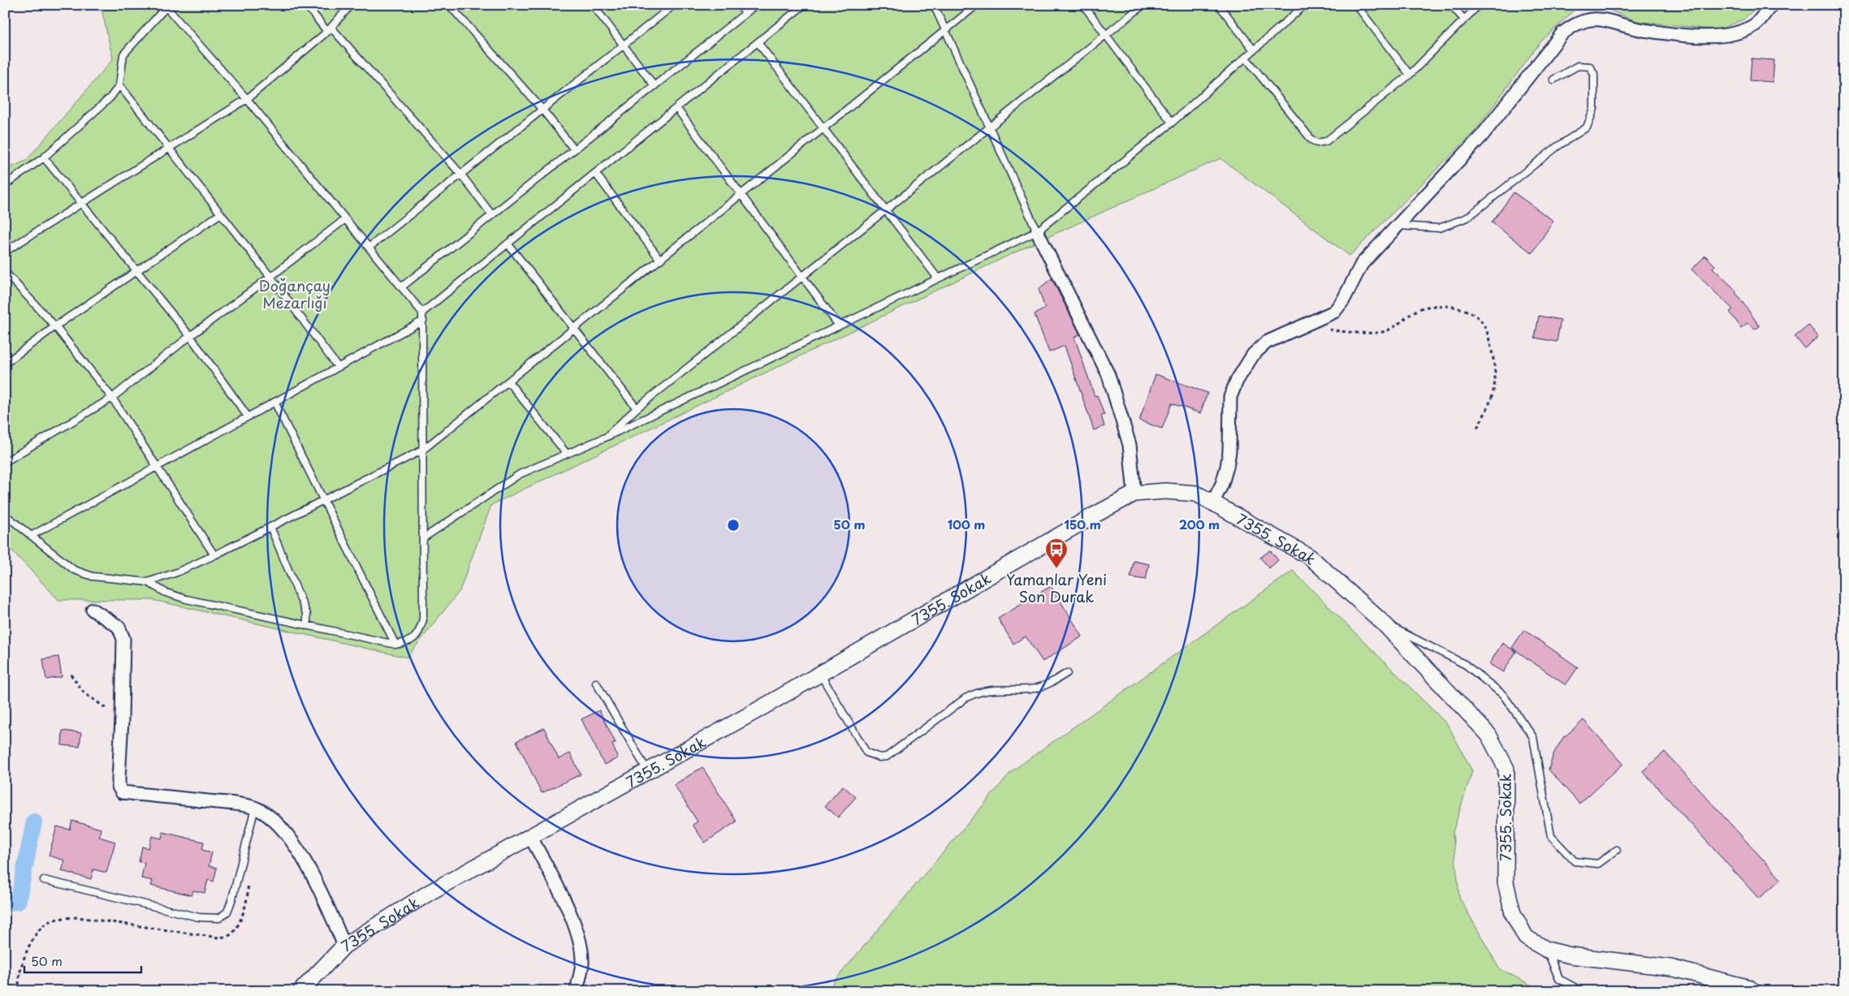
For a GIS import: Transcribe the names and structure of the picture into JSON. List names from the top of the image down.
{
  "streets": {
    "street": ["7355. Sokak"]
  },
  "parks": ["Doğançay Mezarlığı"],
  "places": {
    "bus stop": ["Yamanlar Yeni Son Durak"]
  },
  "scale_bar": "50 m",
  "rings": [
    "50 m",
    "100 m",
    "150 m",
    "200 m"
  ]
}
